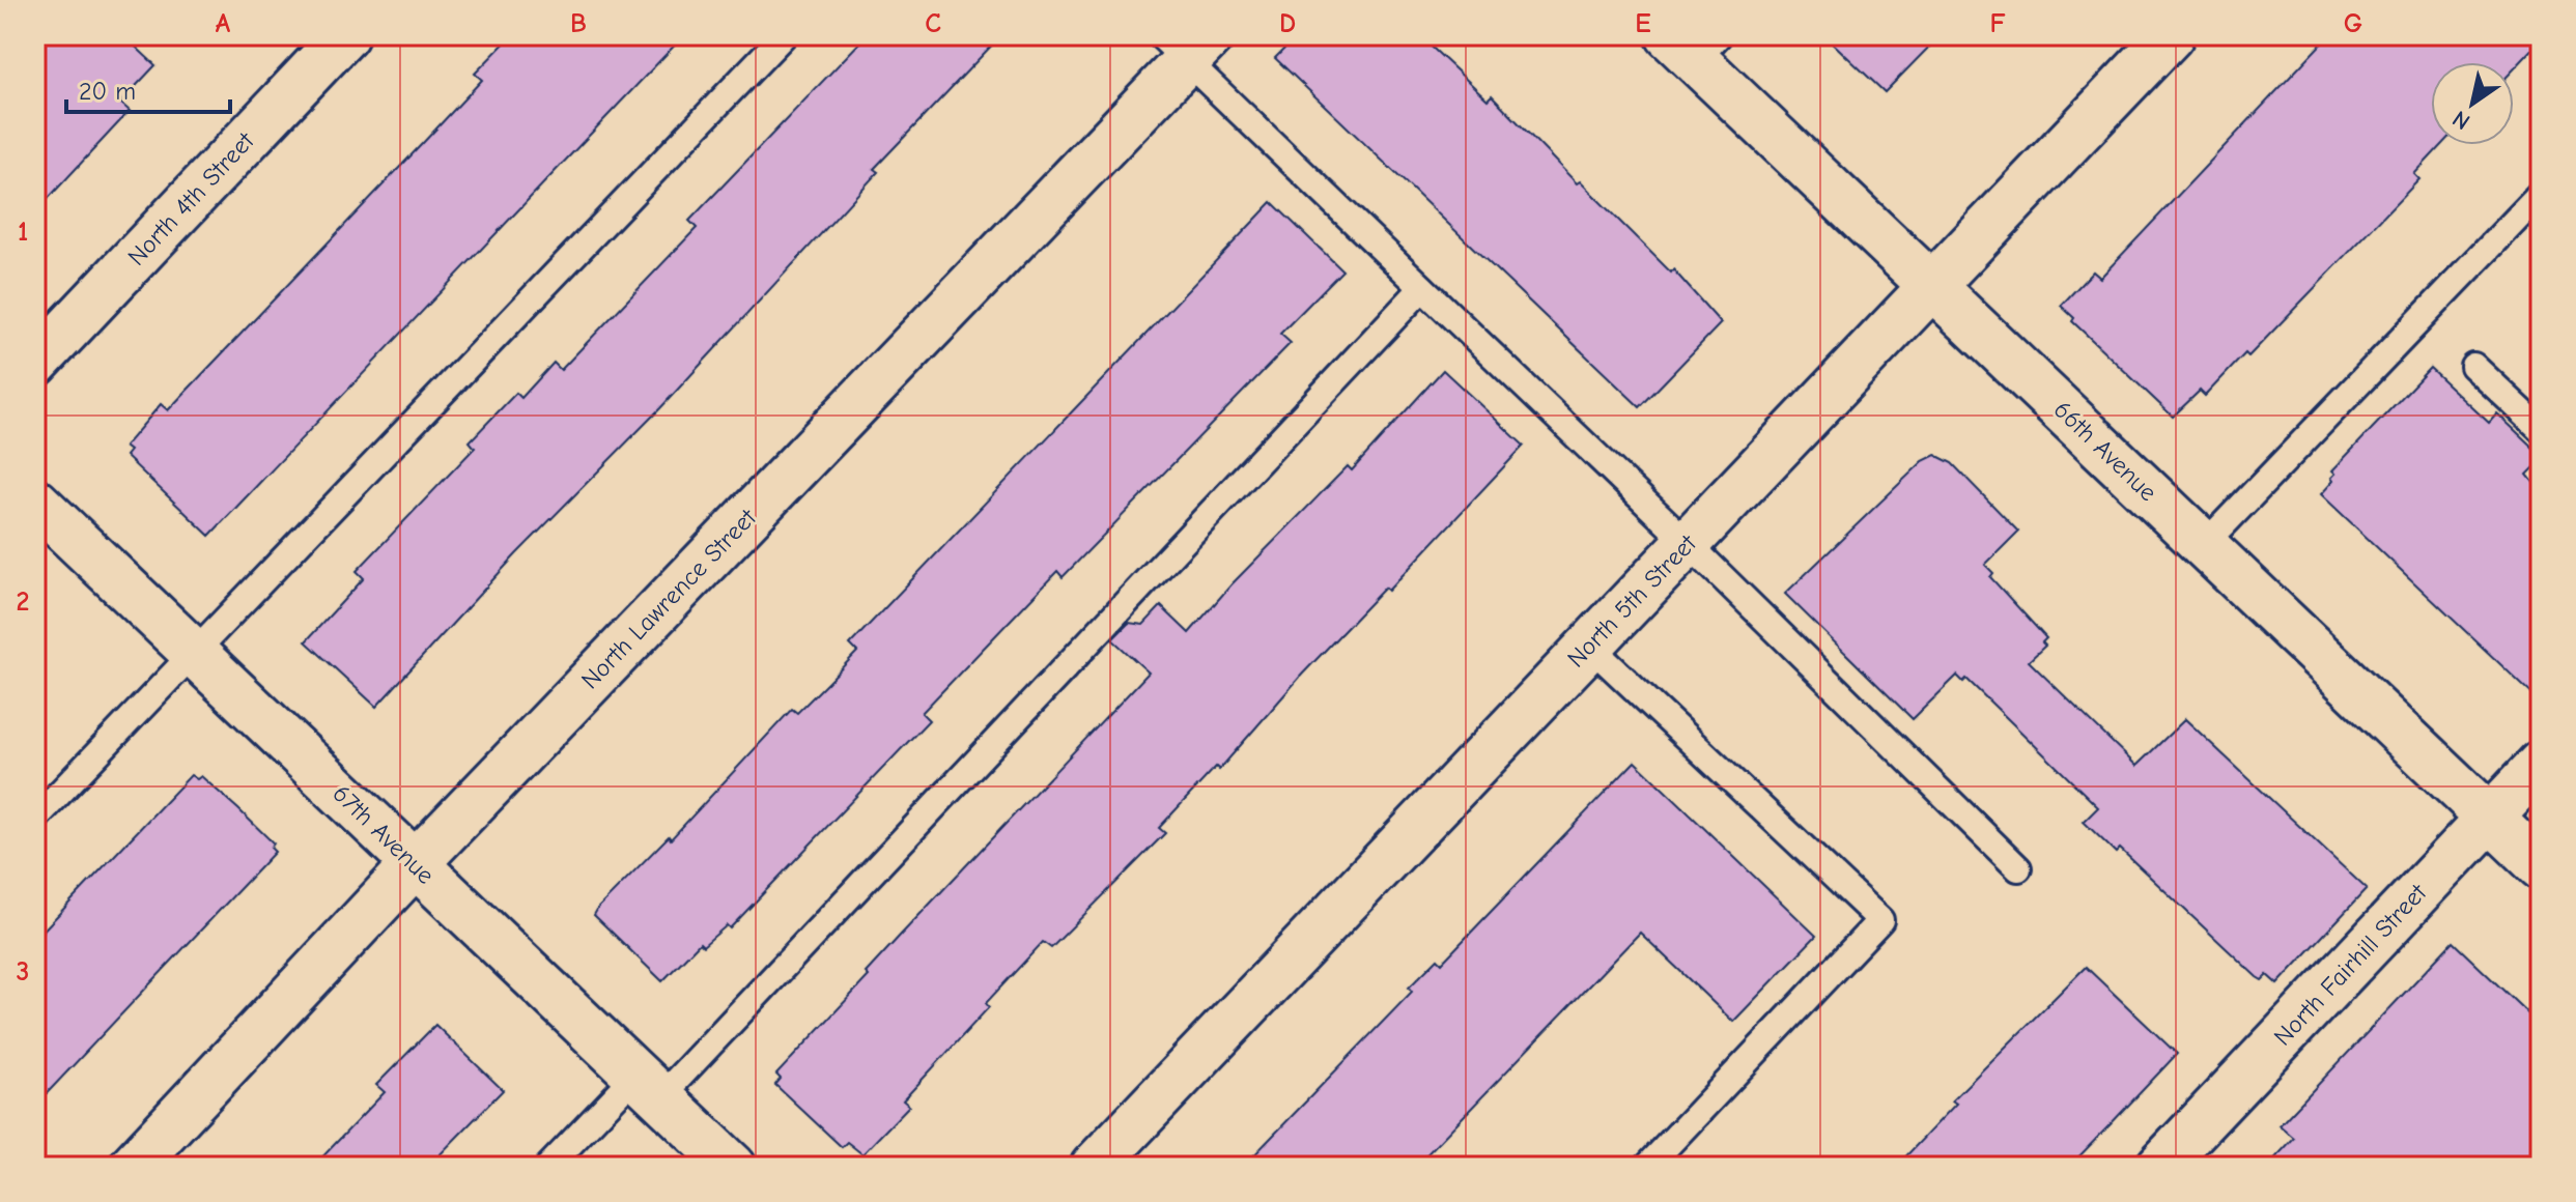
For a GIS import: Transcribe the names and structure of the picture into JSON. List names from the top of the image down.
{
  "streets": {
    "street": [
      "North 4th Street",
      "66th Avenue",
      "North Lawrence Street",
      "North 5th Street",
      "67th Avenue",
      "North Fairhill Street"
    ]
  },
  "crossings": [
    ["66th Avenue", "North 5th Street"],
    ["66th Avenue", "North Fairhill Street"],
    ["North Lawrence Street", "67th Avenue"]
  ],
  "scale_bar": "20 m",
  "north": "bottom left",
  "grid": {
    "columns": [
      "A",
      "B",
      "C",
      "D",
      "E",
      "F",
      "G"
    ],
    "rows": ["1", "2", "3"]
  }
}
